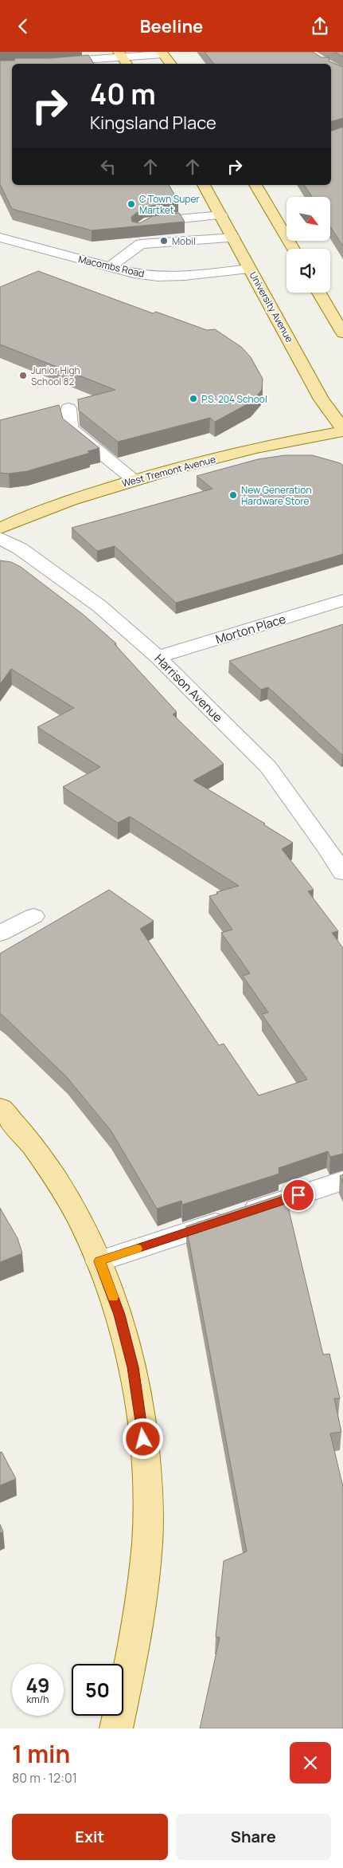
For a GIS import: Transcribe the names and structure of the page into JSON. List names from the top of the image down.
{
  "streets": {
    "main road": ["University Avenue", "West Tremont Avenue"],
    "street": ["Macombs Road", "Morton Place", "Harrison Avenue"]
  },
  "crossings": [
    ["Macombs Road", "University Avenue"],
    ["University Avenue", "West Tremont Avenue"],
    ["Morton Place", "Harrison Avenue"]
  ],
  "places": [
    "C Town Super Martket",
    "Mobil",
    "Junior High School 82",
    "P.S. 204 School",
    "New Generation Hardware Store"
  ],
  "north": "bottom right",
  "page": {
    "header": "Beeline",
    "turn": ["40 m", "Kingsland Place"],
    "speed": "49 km/h",
    "limit": "50",
    "heading": ["1 min", "80 m · 12:01"],
    "buttons": ["Exit", "Share"]
  }
}
